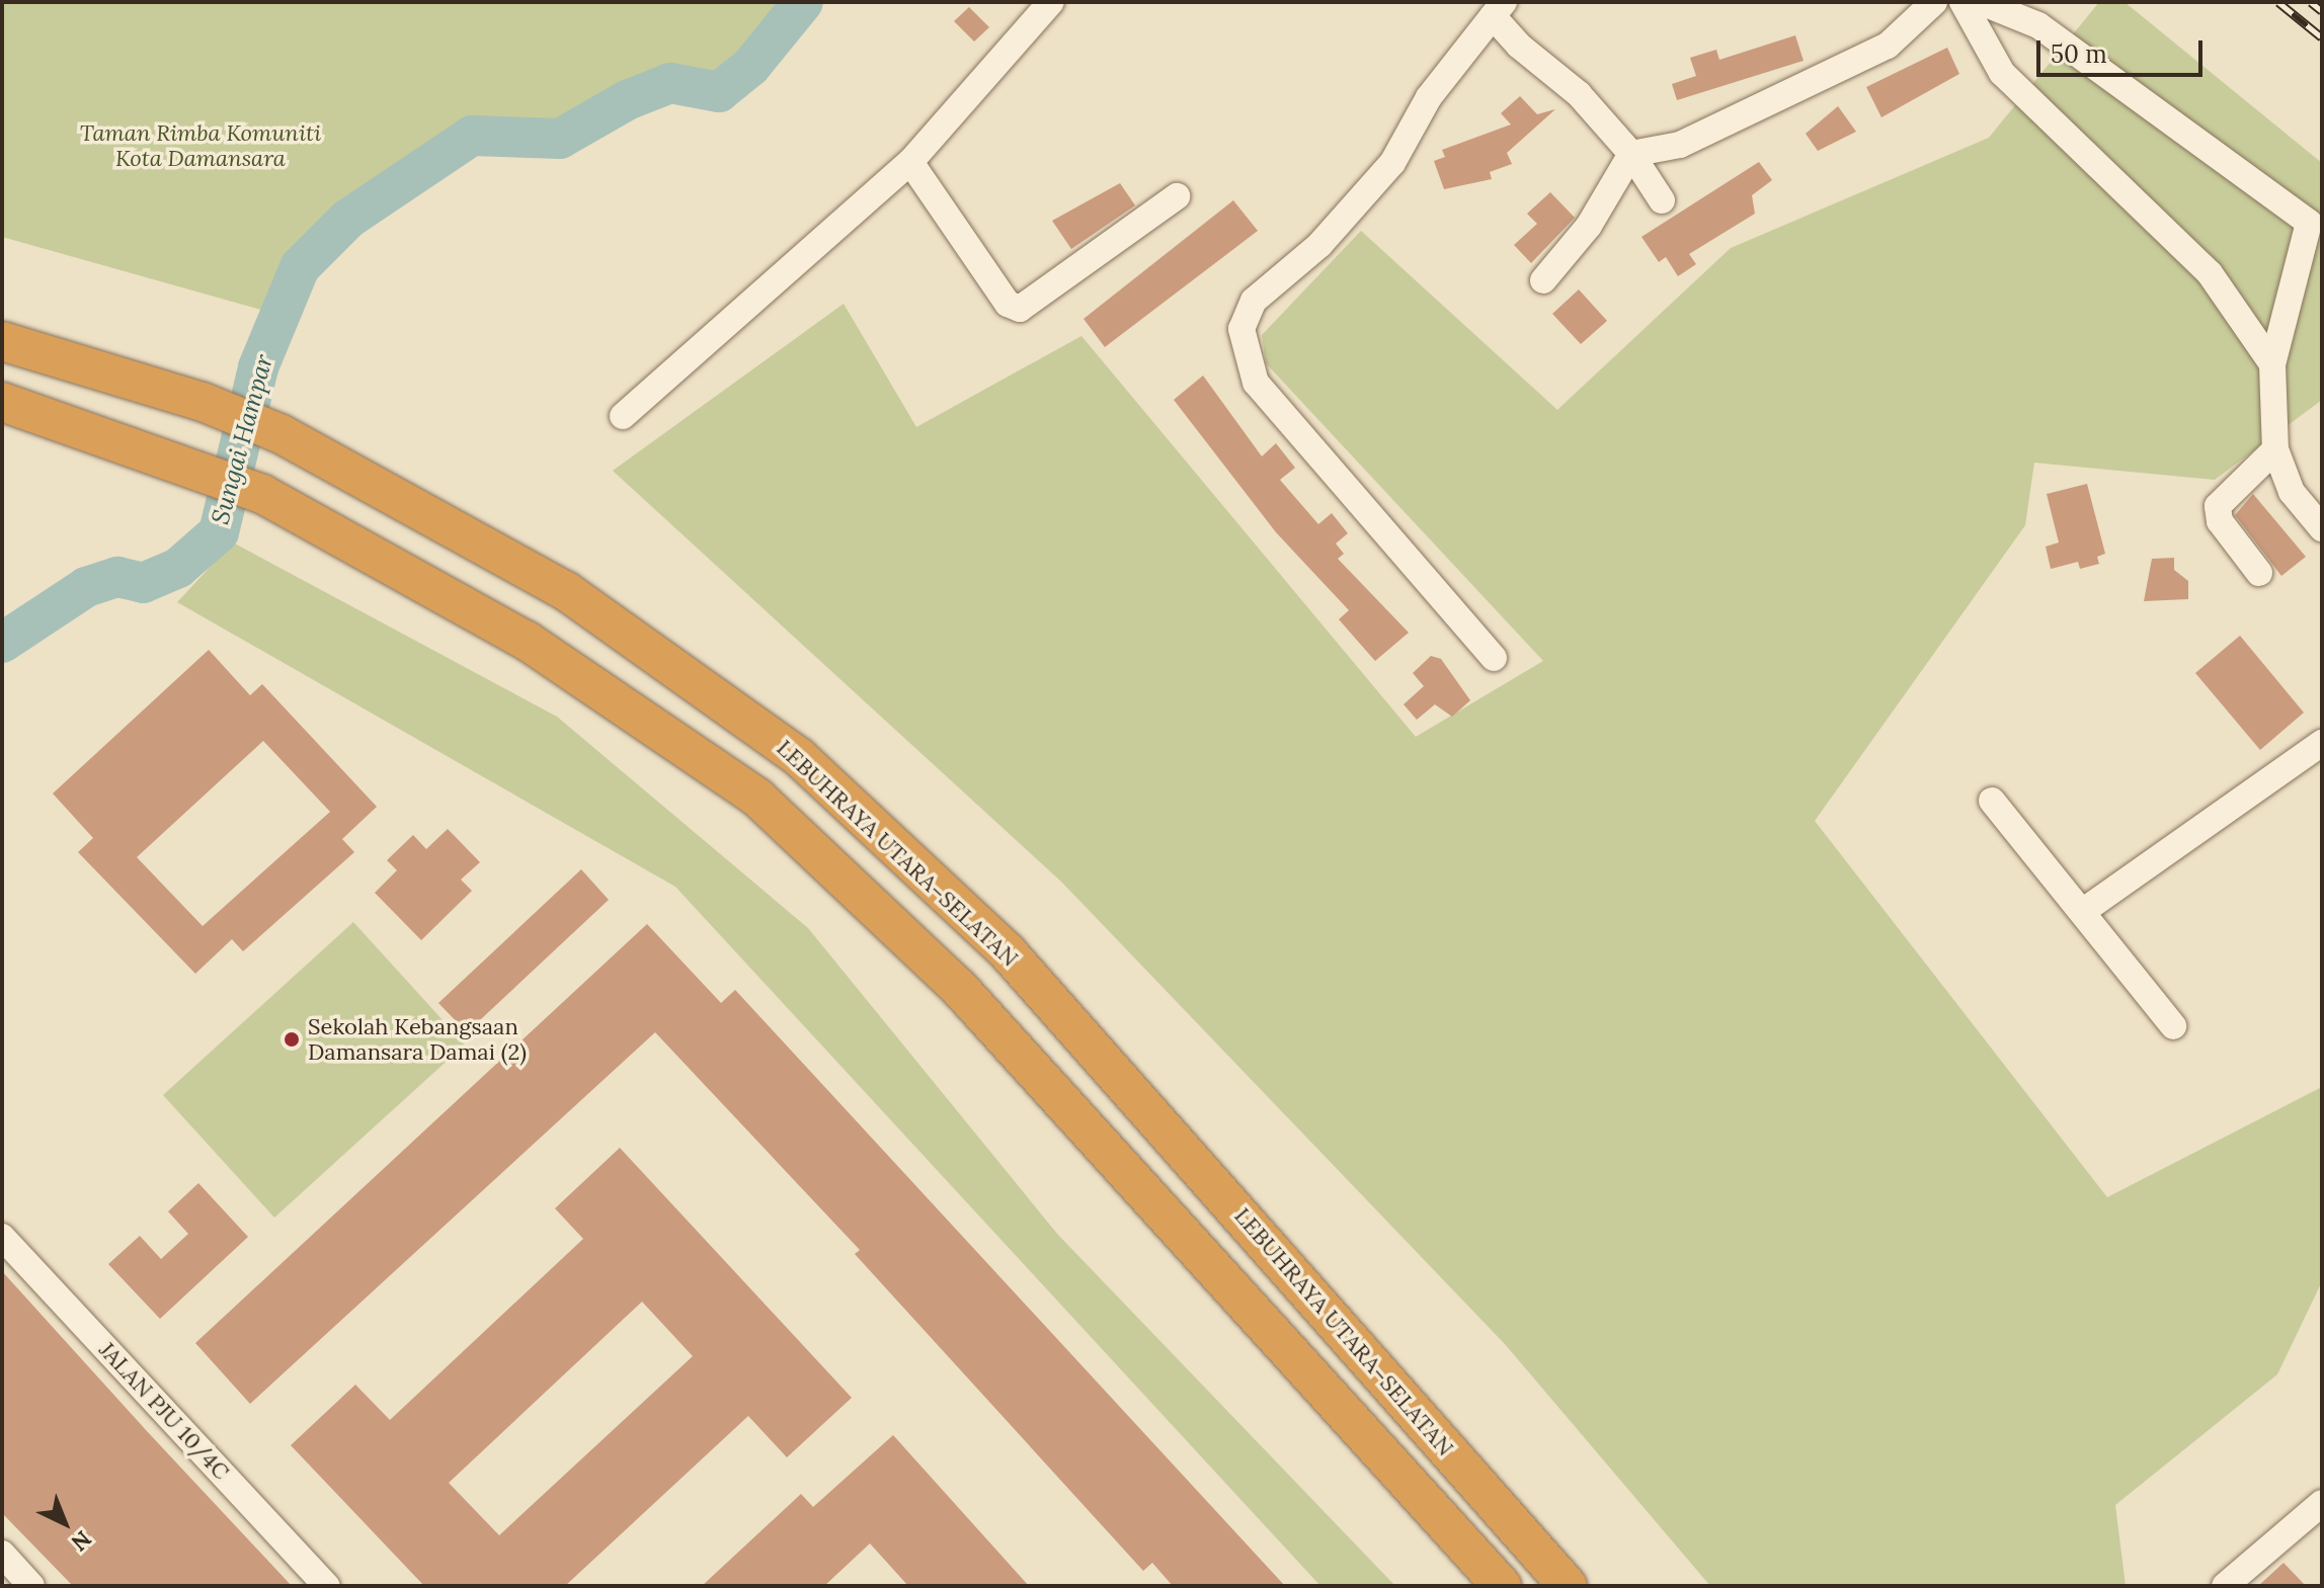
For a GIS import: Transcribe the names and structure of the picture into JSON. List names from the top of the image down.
{
  "streets": {
    "highway": ["LEBUHRAYA UTARA–SELATAN"],
    "street": ["JALAN PJU 10/4C"]
  },
  "water": ["Sungai Hampar"],
  "parks": ["Taman Rimba Komuniti Kota Damansara"],
  "places": ["Sekolah Kebangsaan Damansara Damai (2)"],
  "scale_bar": "50 m",
  "north": "bottom right"
}
